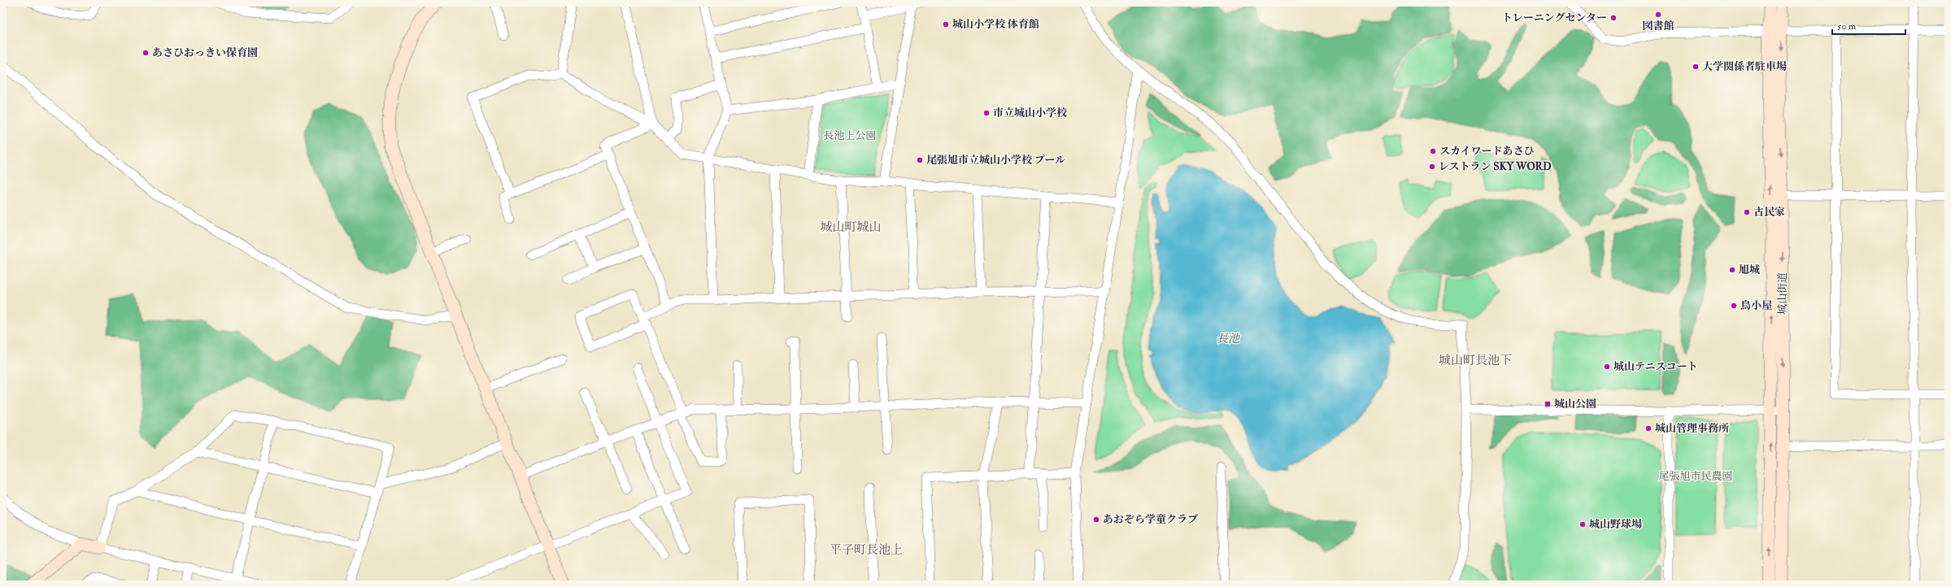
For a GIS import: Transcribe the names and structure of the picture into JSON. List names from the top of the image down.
{
  "streets": {
    "street": ["城山街道"]
  },
  "districts": ["城山町城山", "城山町長池下", "平子町長池上"],
  "water": ["長池"],
  "parks": ["長池上公園", "尾張旭市民農園"],
  "places": {
    "other": [
      "図書館",
      "トレーニングセンター",
      "城山小学校 体育館",
      "あさひおっきい保育園",
      "大学関係者駐車場",
      "市立城山小学校",
      "スカイワードあさひ",
      "尾張旭市立城山小学校 プール",
      "レストラン SKY WORD",
      "古民家",
      "旭城",
      "鳥小屋",
      "城山テニスコート",
      "城山管理事務所",
      "あおぞら学童クラブ",
      "城山野球場"
    ],
    "transit": ["城山公園"]
  },
  "scale_bar": "50 m"
}
